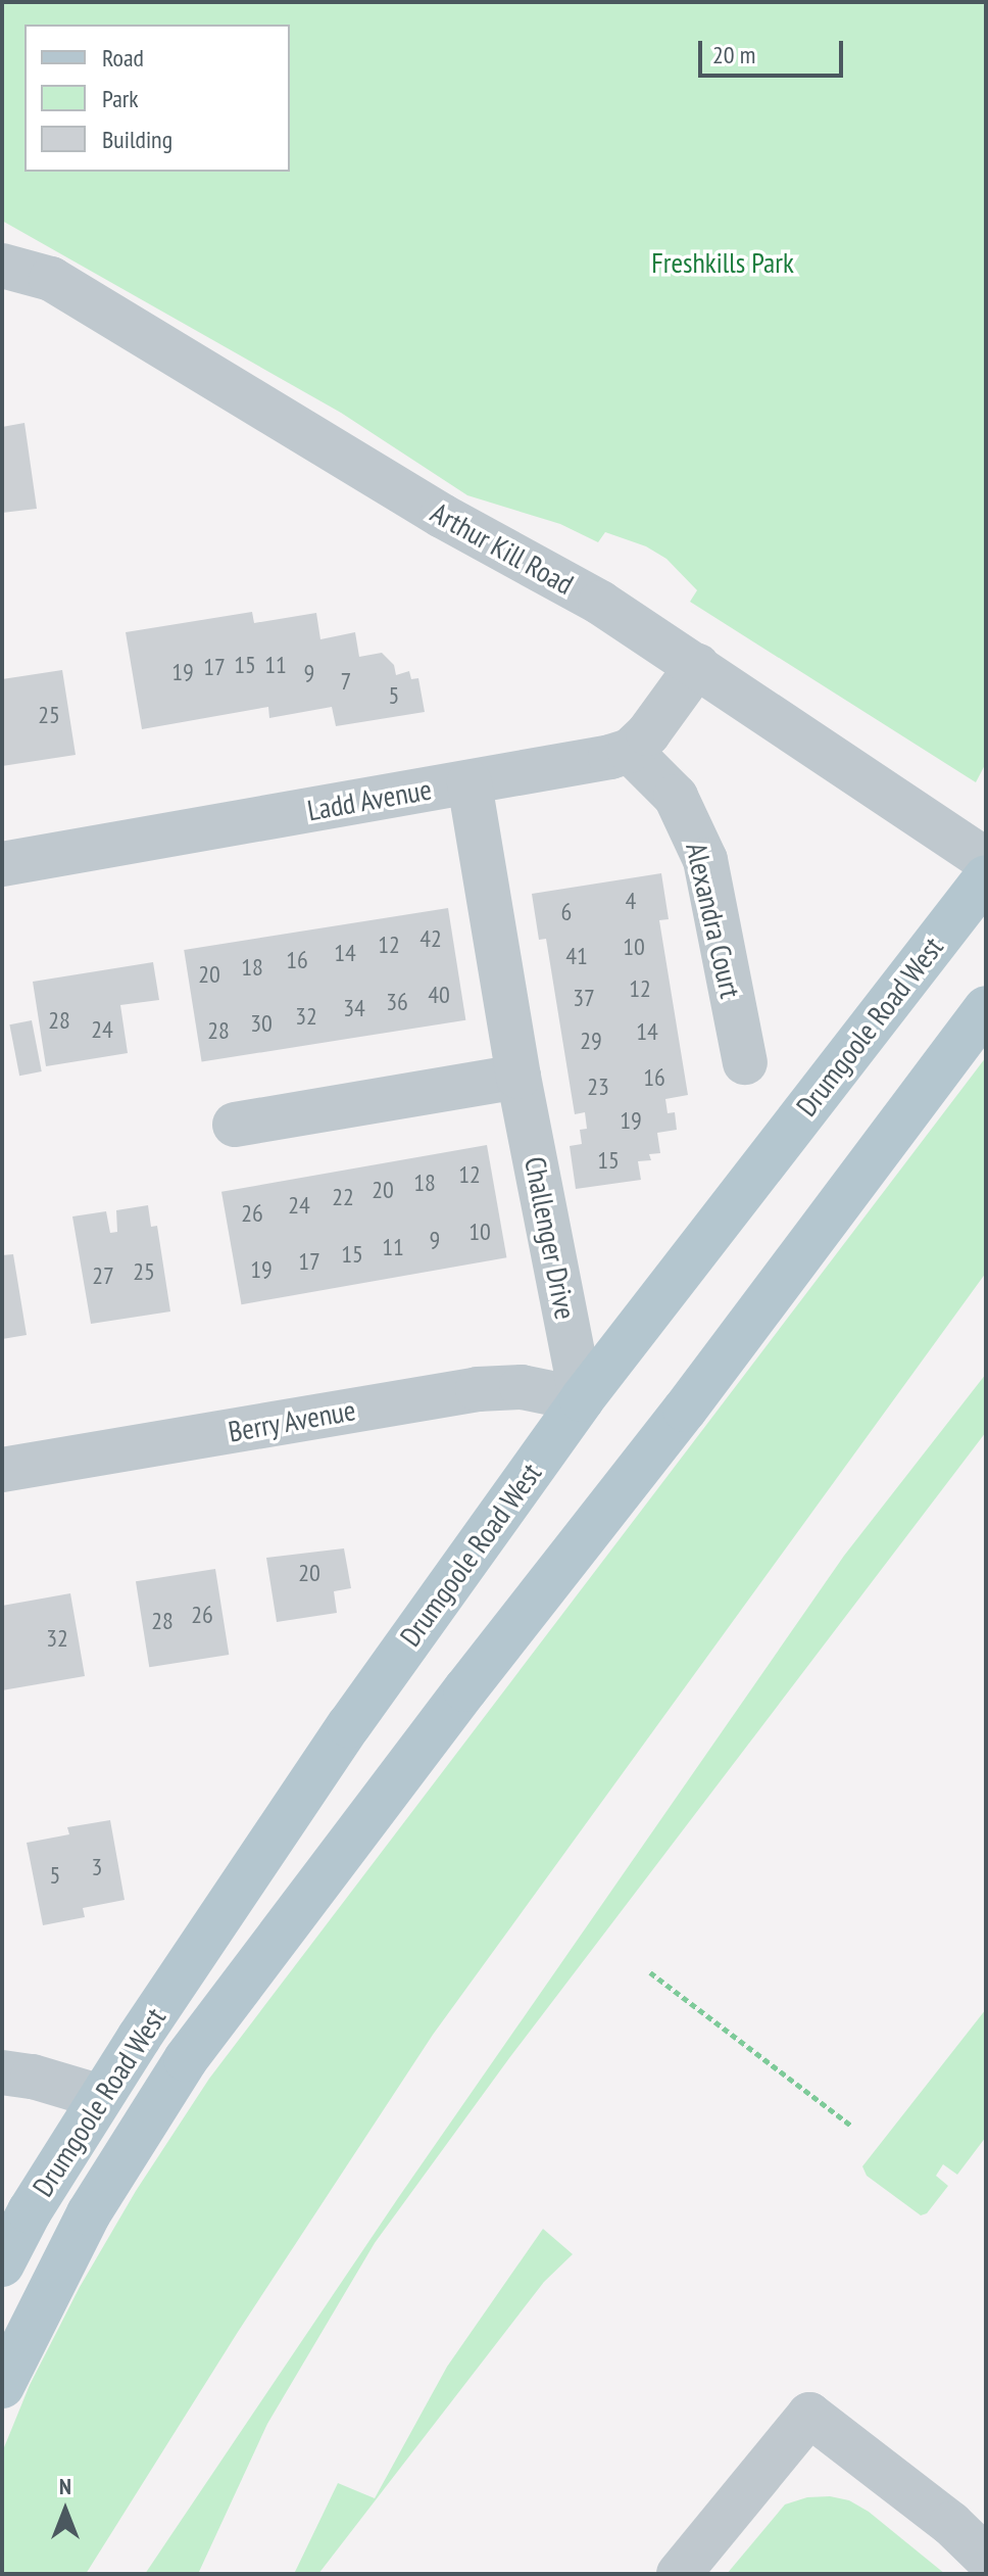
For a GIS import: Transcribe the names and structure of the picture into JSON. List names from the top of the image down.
{
  "streets": {
    "main road": ["Drumgoole Road West"],
    "street": [
      "Arthur Kill Road",
      "Ladd Avenue",
      "Alexandra Court",
      "Challenger Drive",
      "Berry Avenue"
    ]
  },
  "crossings": [
    ["Ladd Avenue", "Alexandra Court"],
    ["Ladd Avenue", "Challenger Drive"],
    ["Drumgoole Road West", "Challenger Drive"],
    ["Drumgoole Road West", "Berry Avenue"],
    ["Challenger Drive", "Berry Avenue"]
  ],
  "parks": ["Freshkills Park"],
  "house_numbers": [
    "15",
    "11",
    "17",
    "19",
    "9",
    "7",
    "5",
    "25",
    "4",
    "6",
    "42",
    "12",
    "10",
    "14",
    "41",
    "16",
    "18",
    "20",
    "12",
    "40",
    "37",
    "36",
    "34",
    "32",
    "28",
    "30",
    "24",
    "28",
    "14",
    "29",
    "16",
    "23",
    "19",
    "15",
    "12",
    "18",
    "20",
    "22",
    "24",
    "26",
    "10",
    "9",
    "11",
    "15",
    "17",
    "19",
    "25",
    "27",
    "20",
    "26",
    "28",
    "32",
    "3",
    "5"
  ],
  "legend": ["Road", "Park", "Building"],
  "scale_bar": "20 m",
  "north": "top"
}
